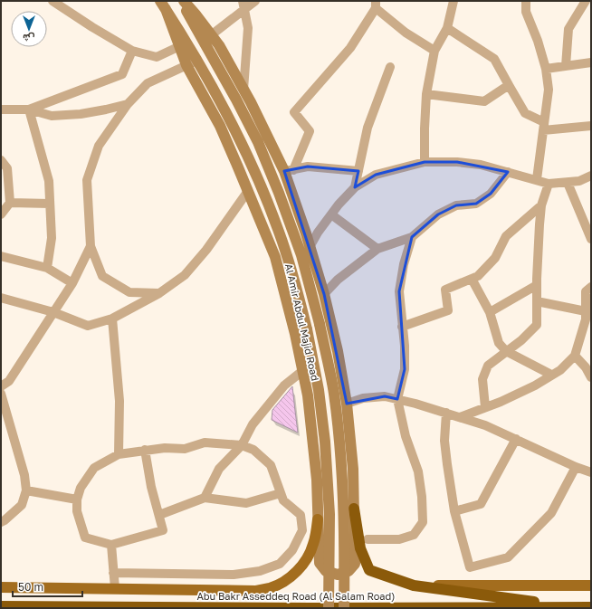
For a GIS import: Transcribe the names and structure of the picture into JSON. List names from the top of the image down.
{
  "streets": {
    "highway": ["Abu Bakr Asseddeq Road (Al Salam Road)"],
    "street": ["Al Amir Abdul Majid Road"]
  },
  "scale_bar": "50 m",
  "north": "bottom"
}
